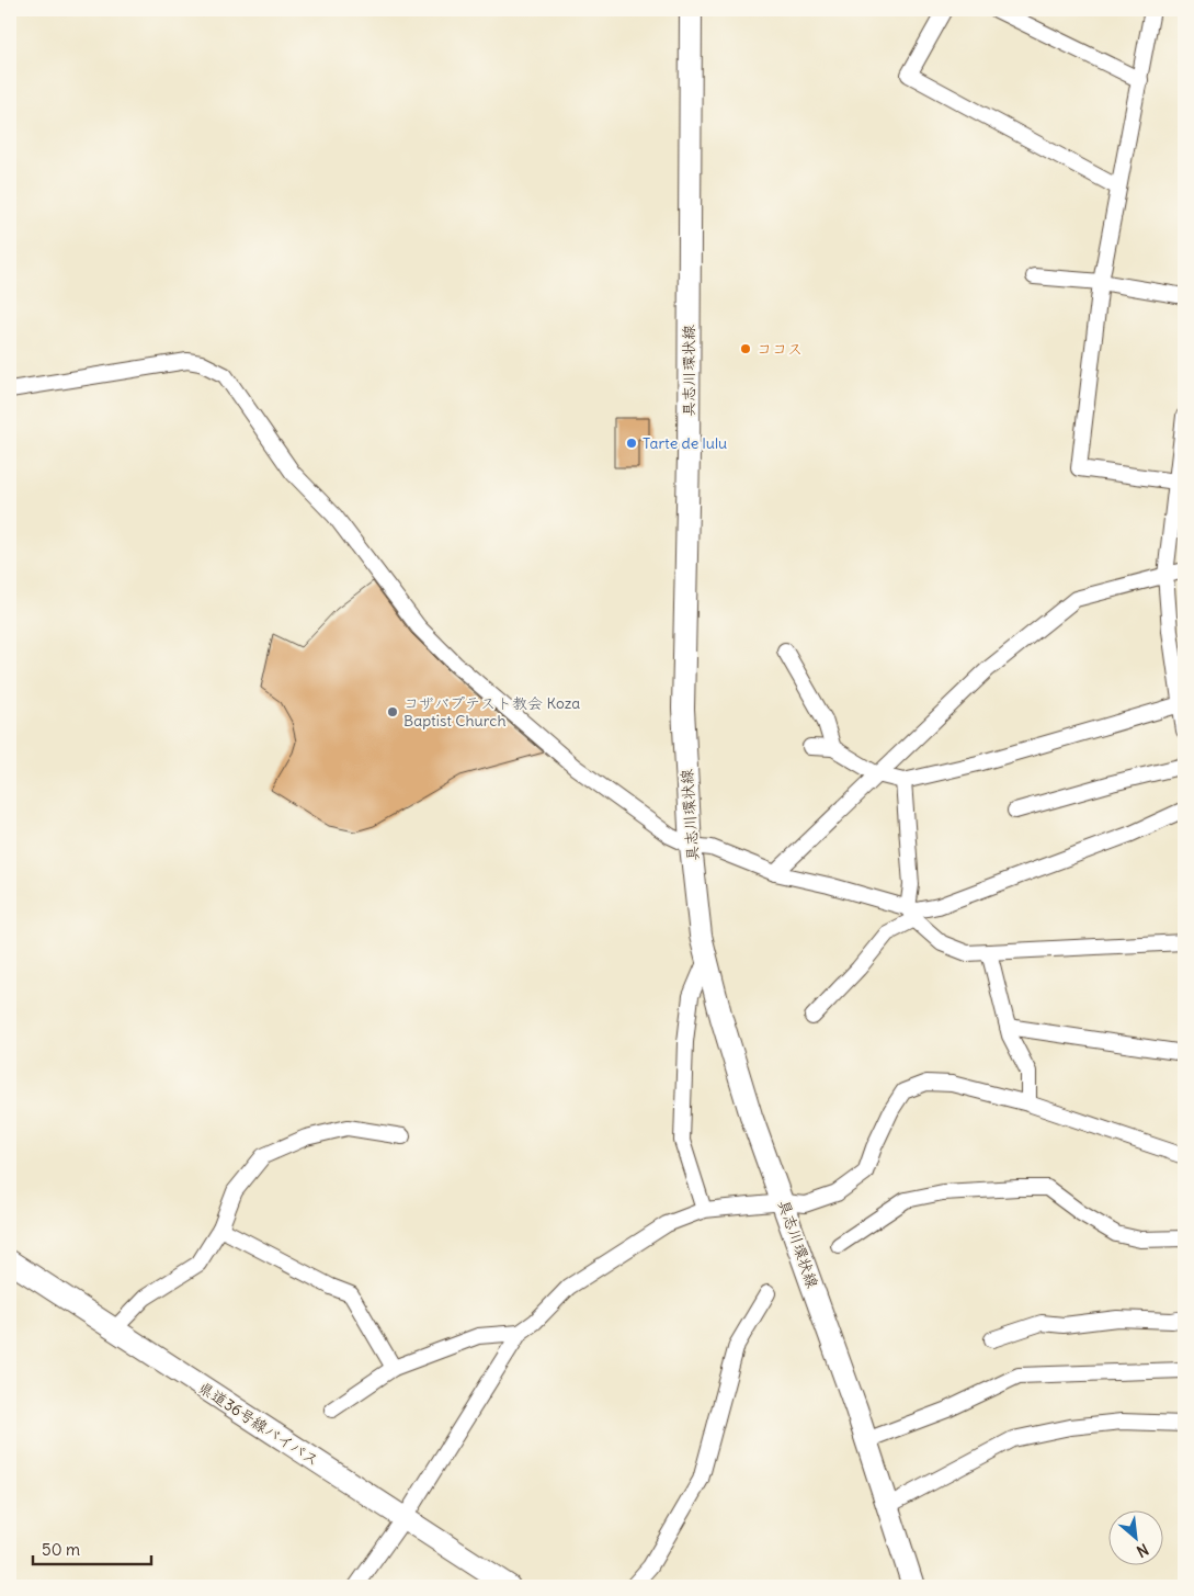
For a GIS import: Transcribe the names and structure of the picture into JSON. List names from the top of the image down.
{
  "streets": {
    "main road": ["具志川環状線", "県道36号線バイパス"]
  },
  "places": ["ココス", "Tarte de lulu", "コザバプテスト教会 Koza Baptist Church"],
  "scale_bar": "50 m",
  "north": "bottom right"
}
